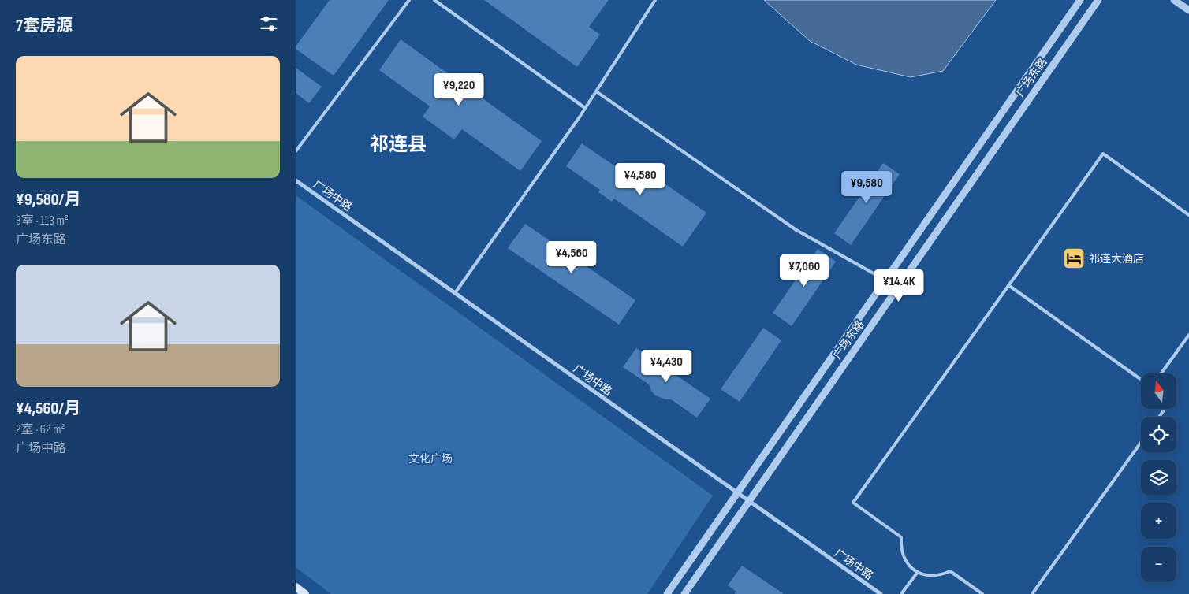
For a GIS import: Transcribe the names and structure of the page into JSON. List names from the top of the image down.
{
  "streets": {
    "street": ["广场东路", "广场中路"]
  },
  "crossings": [
    ["广场东路", "广场中路"]
  ],
  "districts": ["祁连县"],
  "parks": ["文化广场"],
  "places": {
    "hotel": ["祁连大酒店"]
  },
  "north": "top",
  "page": {
    "heading": "7套房源",
    "list": [
      {
        "name": "¥9,580/月",
        "note": "3室 · 113 m² · 广场东路"
      },
      {
        "name": "¥4,560/月",
        "note": "2室 · 62 m² · 广场中路"
      }
    ],
    "price": [
      "¥9,220",
      "¥4,580",
      "¥9,580",
      "¥4,560",
      "¥7,060",
      "¥14.4K",
      "¥4,430"
    ],
    "map_buttons": ["+", "−"]
  }
}
